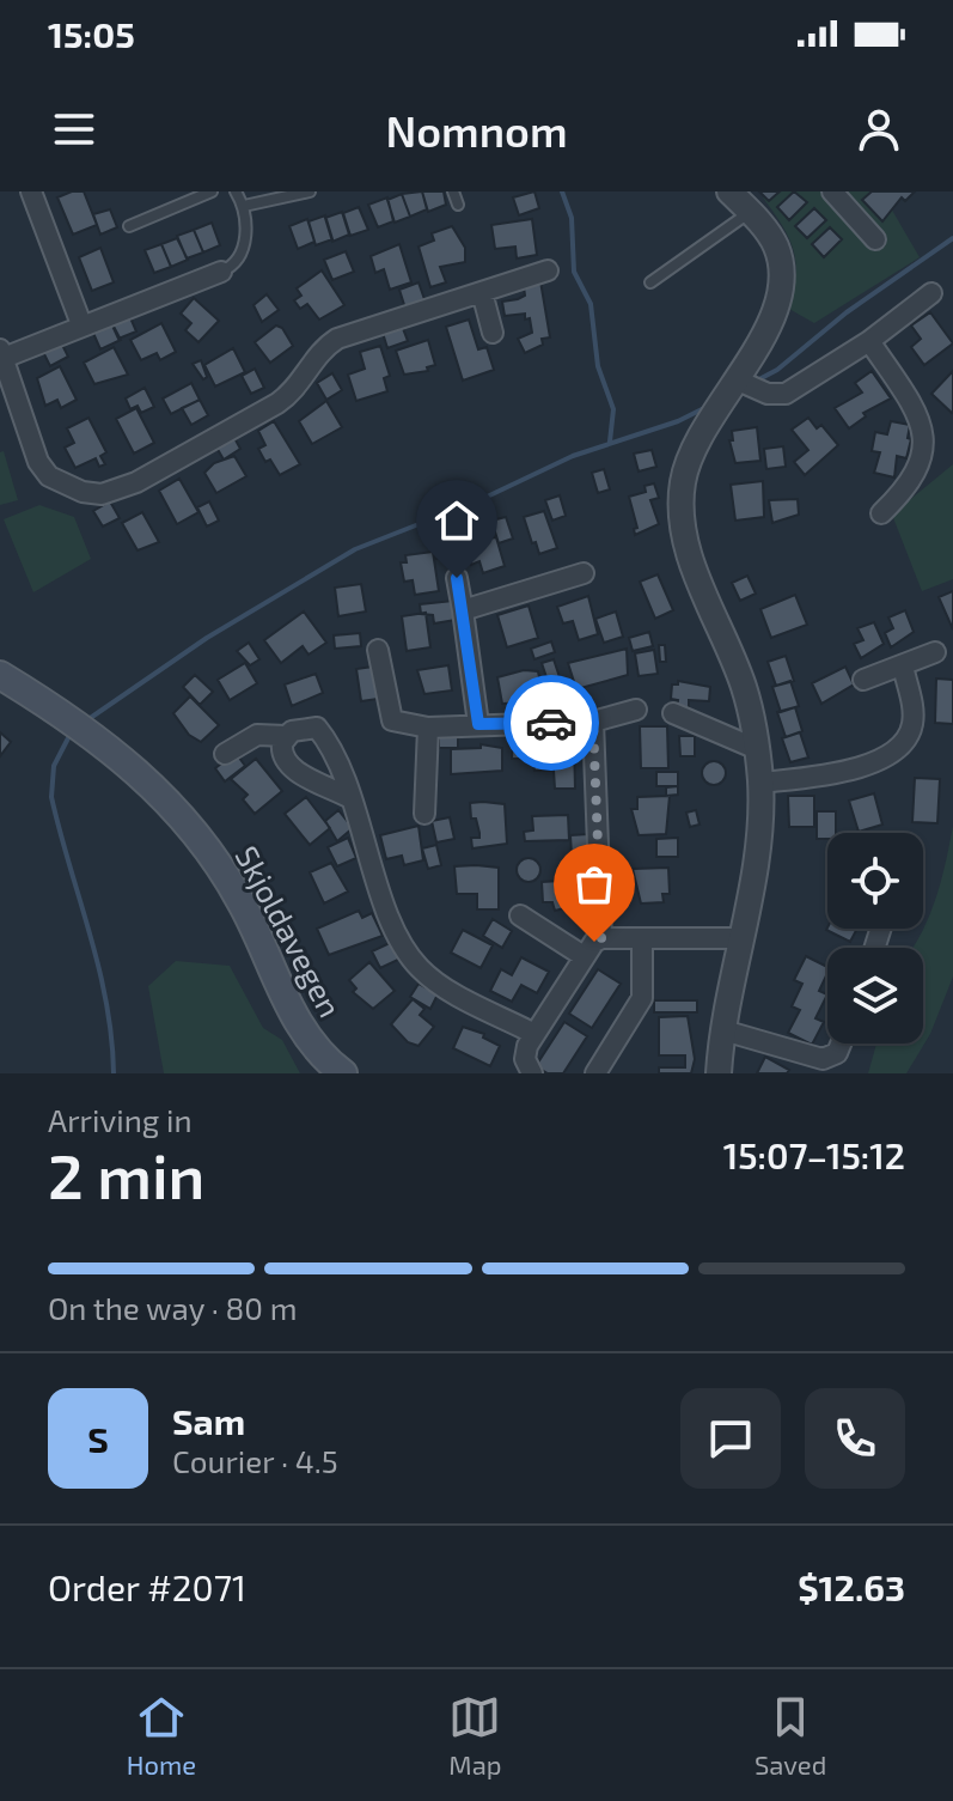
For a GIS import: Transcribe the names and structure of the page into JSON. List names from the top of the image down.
{
  "streets": {
    "main road": ["Skjoldavegen"]
  },
  "page": {
    "status": "15:05",
    "header": "Nomnom",
    "heading": ["2 min", "Arriving in", "15:07–15:12"],
    "panel": [
      "Sam",
      "Courier · 4.5",
      "Order #2071",
      "$12.63"
    ],
    "bar": "On the way · 80 m",
    "round": "S",
    "tabs": ["Home", "Map", "Saved"]
  }
}
